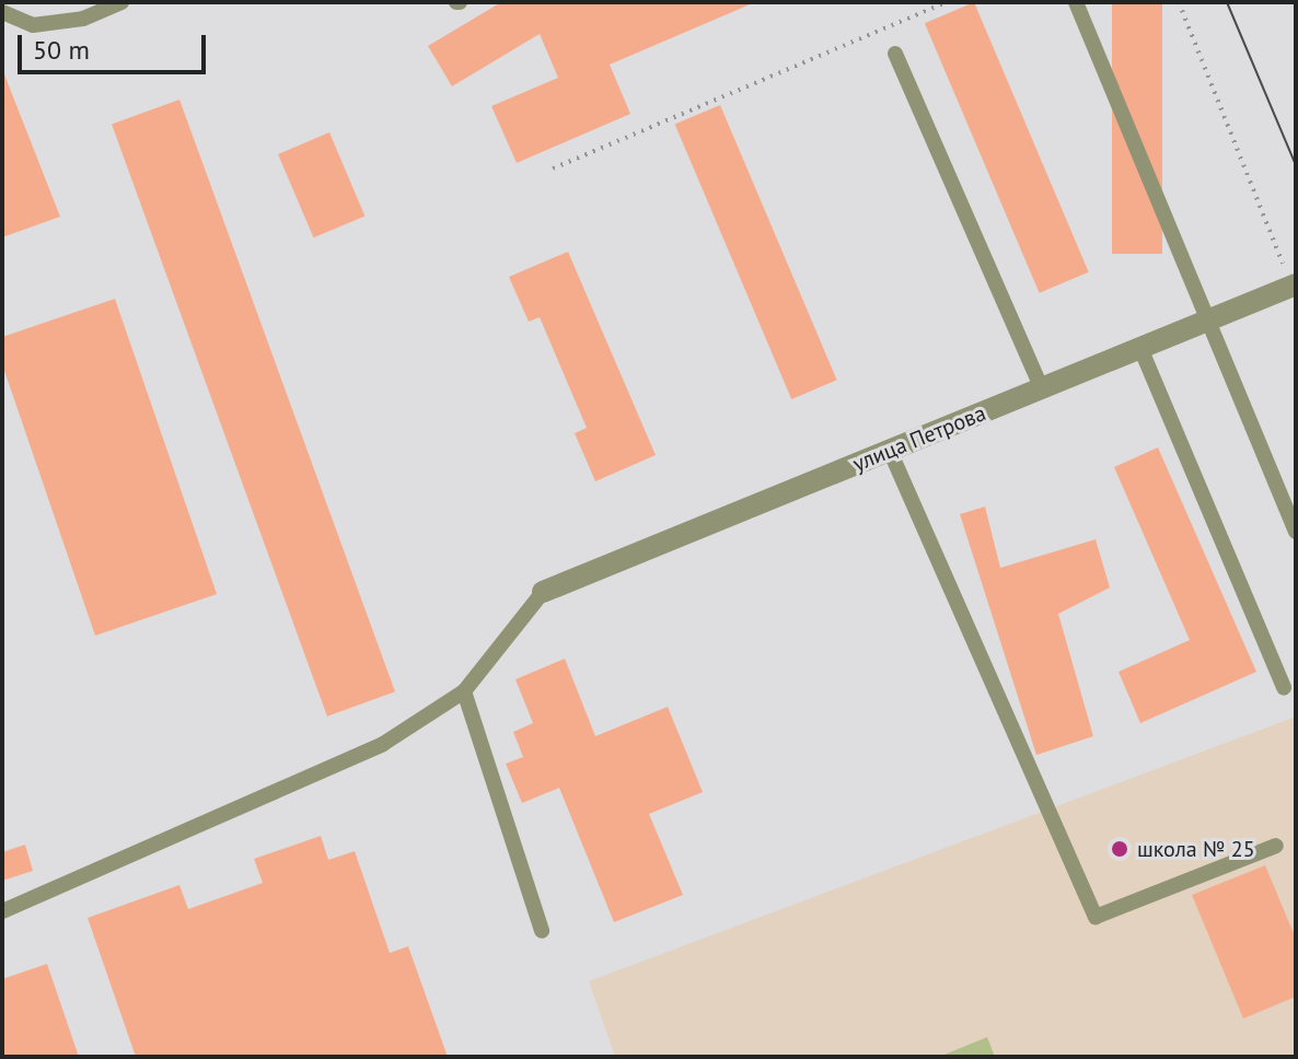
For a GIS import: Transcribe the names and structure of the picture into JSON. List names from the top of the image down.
{
  "streets": {
    "street": ["улица Петрова"]
  },
  "places": ["школа № 25"],
  "scale_bar": "50 m"
}
